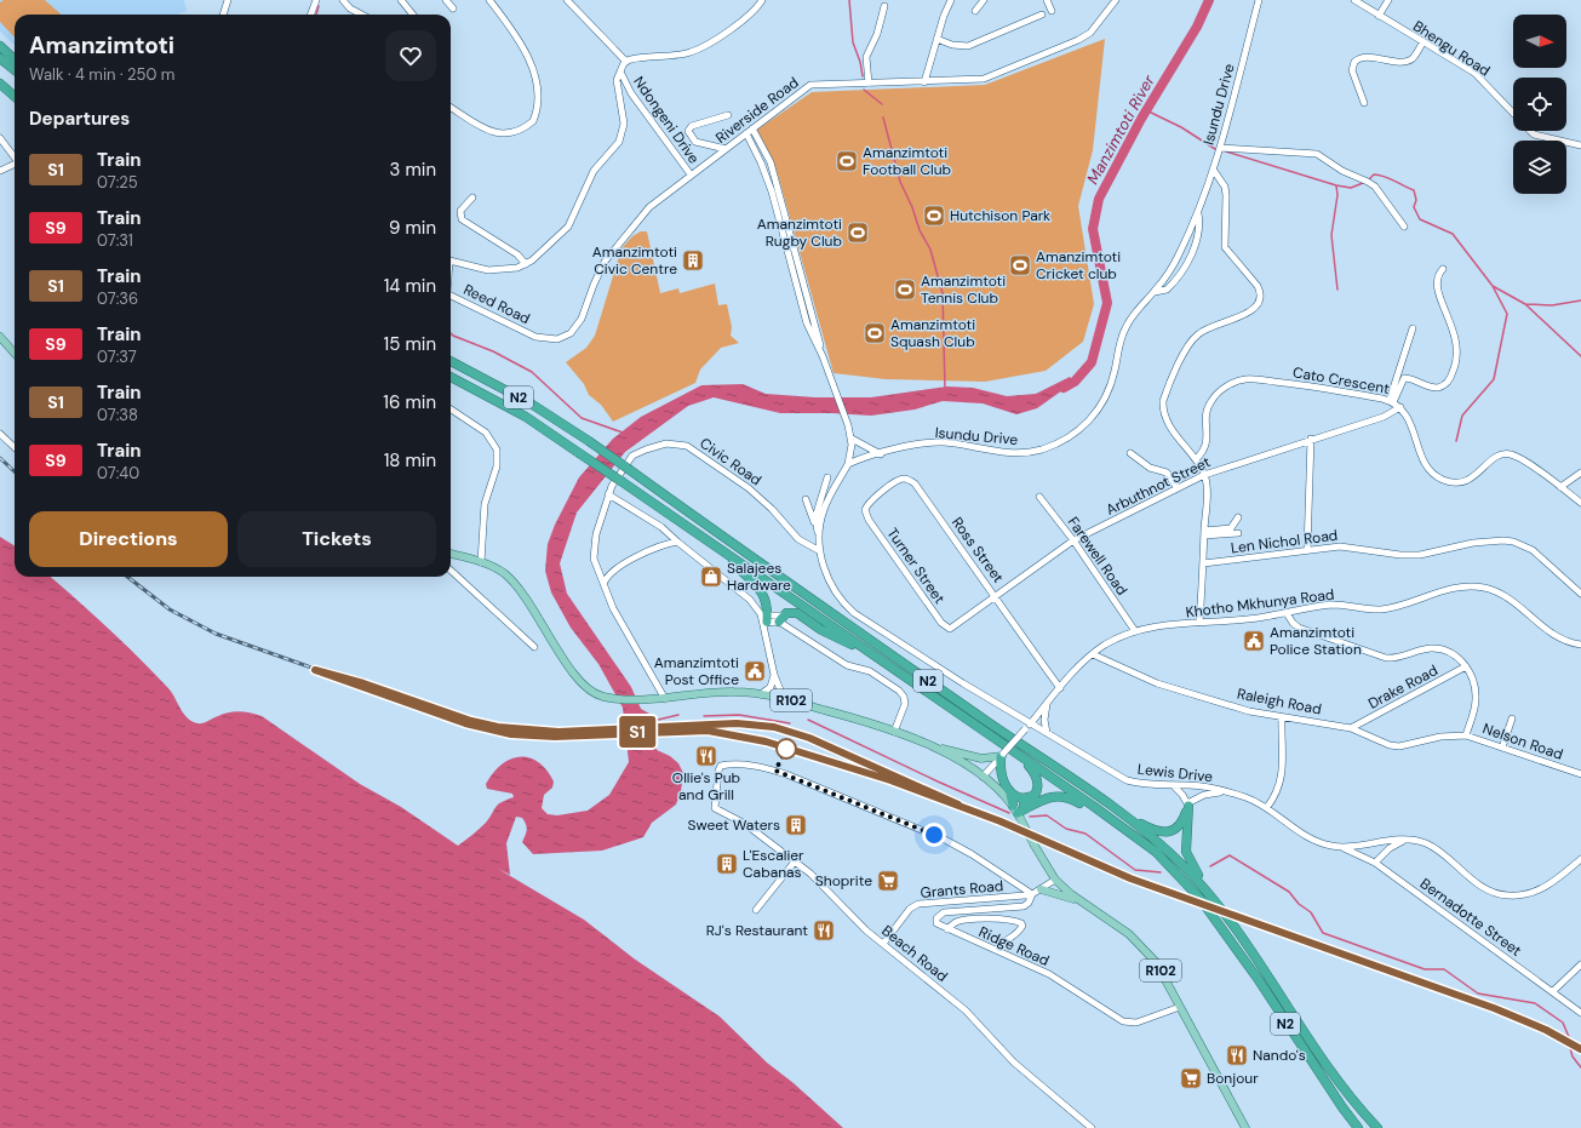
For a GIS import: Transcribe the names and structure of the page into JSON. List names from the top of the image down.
{
  "streets": {
    "highway": ["N2"],
    "main road": ["R102"],
    "street": [
      "Bhengu Road",
      "Isundu Drive",
      "Riverside Road",
      "Ndongeni Drive",
      "Reed Road",
      "Cato Crescent",
      "Civic Road",
      "Arbuthnot Street",
      "Len Nichol Road",
      "Ross Street",
      "Farewell Road",
      "Turner Street",
      "Khotho Mkhunya Road",
      "Drake Road",
      "Raleigh Road",
      "Nelson Road",
      "Lewis Drive",
      "Grants Road",
      "Bernadotte Street",
      "Ridge Road",
      "Beach Road"
    ]
  },
  "crossings": [
    ["Riverside Road", "Ndongeni Drive"],
    ["Riverside Road", "Reed Road"],
    ["Cato Crescent", "Arbuthnot Street"],
    ["Civic Road", "R102"],
    ["Arbuthnot Street", "Ross Street"],
    ["Arbuthnot Street", "Farewell Road"],
    ["Arbuthnot Street", "Turner Street"],
    ["Ross Street", "Turner Street"],
    ["Ross Street", "Khotho Mkhunya Road"],
    ["Farewell Road", "Khotho Mkhunya Road"],
    ["Khotho Mkhunya Road", "R102"],
    ["Khotho Mkhunya Road", "Raleigh Road"],
    ["Khotho Mkhunya Road", "Lewis Drive"],
    ["Drake Road", "Raleigh Road"],
    ["Drake Road", "Nelson Road"],
    ["R102", "Ridge Road"],
    ["Raleigh Road", "Nelson Road"],
    ["Lewis Drive", "Bernadotte Street"],
    ["Grants Road", "Ridge Road"],
    ["Grants Road", "Beach Road"]
  ],
  "water": ["Manzimtoti River"],
  "places": {
    "sports": [
      "Amanzimtoti Football Club",
      "Hutchison Park",
      "Amanzimtoti Rugby Club",
      "Amanzimtoti Cricket club",
      "Amanzimtoti Tennis Club",
      "Amanzimtoti Squash Club"
    ],
    "building": ["Amanzimtoti Civic Centre", "Sweet Waters", "L'Escalier Cabanas"],
    "shop": ["Salajees Hardware"],
    "public building": ["Amanzimtoti Police Station", "Amanzimtoti Post Office"],
    "restaurant": ["Ollie's Pub and Grill", "RJ's Restaurant", "Nando's"],
    "supermarket": ["Shoprite", "Bonjour"]
  },
  "north": "right",
  "page": {
    "on_map": "S1",
    "heading": [
      ["Amanzimtoti", "Walk · 4 min · 250 m"],
      "Departures"
    ],
    "list": [
      {
        "mark": "S1",
        "name": "Train",
        "note": "07:25",
        "value": "3 min"
      },
      {
        "mark": "S9",
        "name": "Train",
        "note": "07:31",
        "value": "9 min"
      },
      {
        "mark": "S1",
        "name": "Train",
        "note": "07:36",
        "value": "14 min"
      },
      {
        "mark": "S9",
        "name": "Train",
        "note": "07:37",
        "value": "15 min"
      },
      {
        "mark": "S1",
        "name": "Train",
        "note": "07:38",
        "value": "16 min"
      },
      {
        "mark": "S9",
        "name": "Train",
        "note": "07:40",
        "value": "18 min"
      }
    ],
    "buttons": ["Directions", "Tickets"]
  }
}
